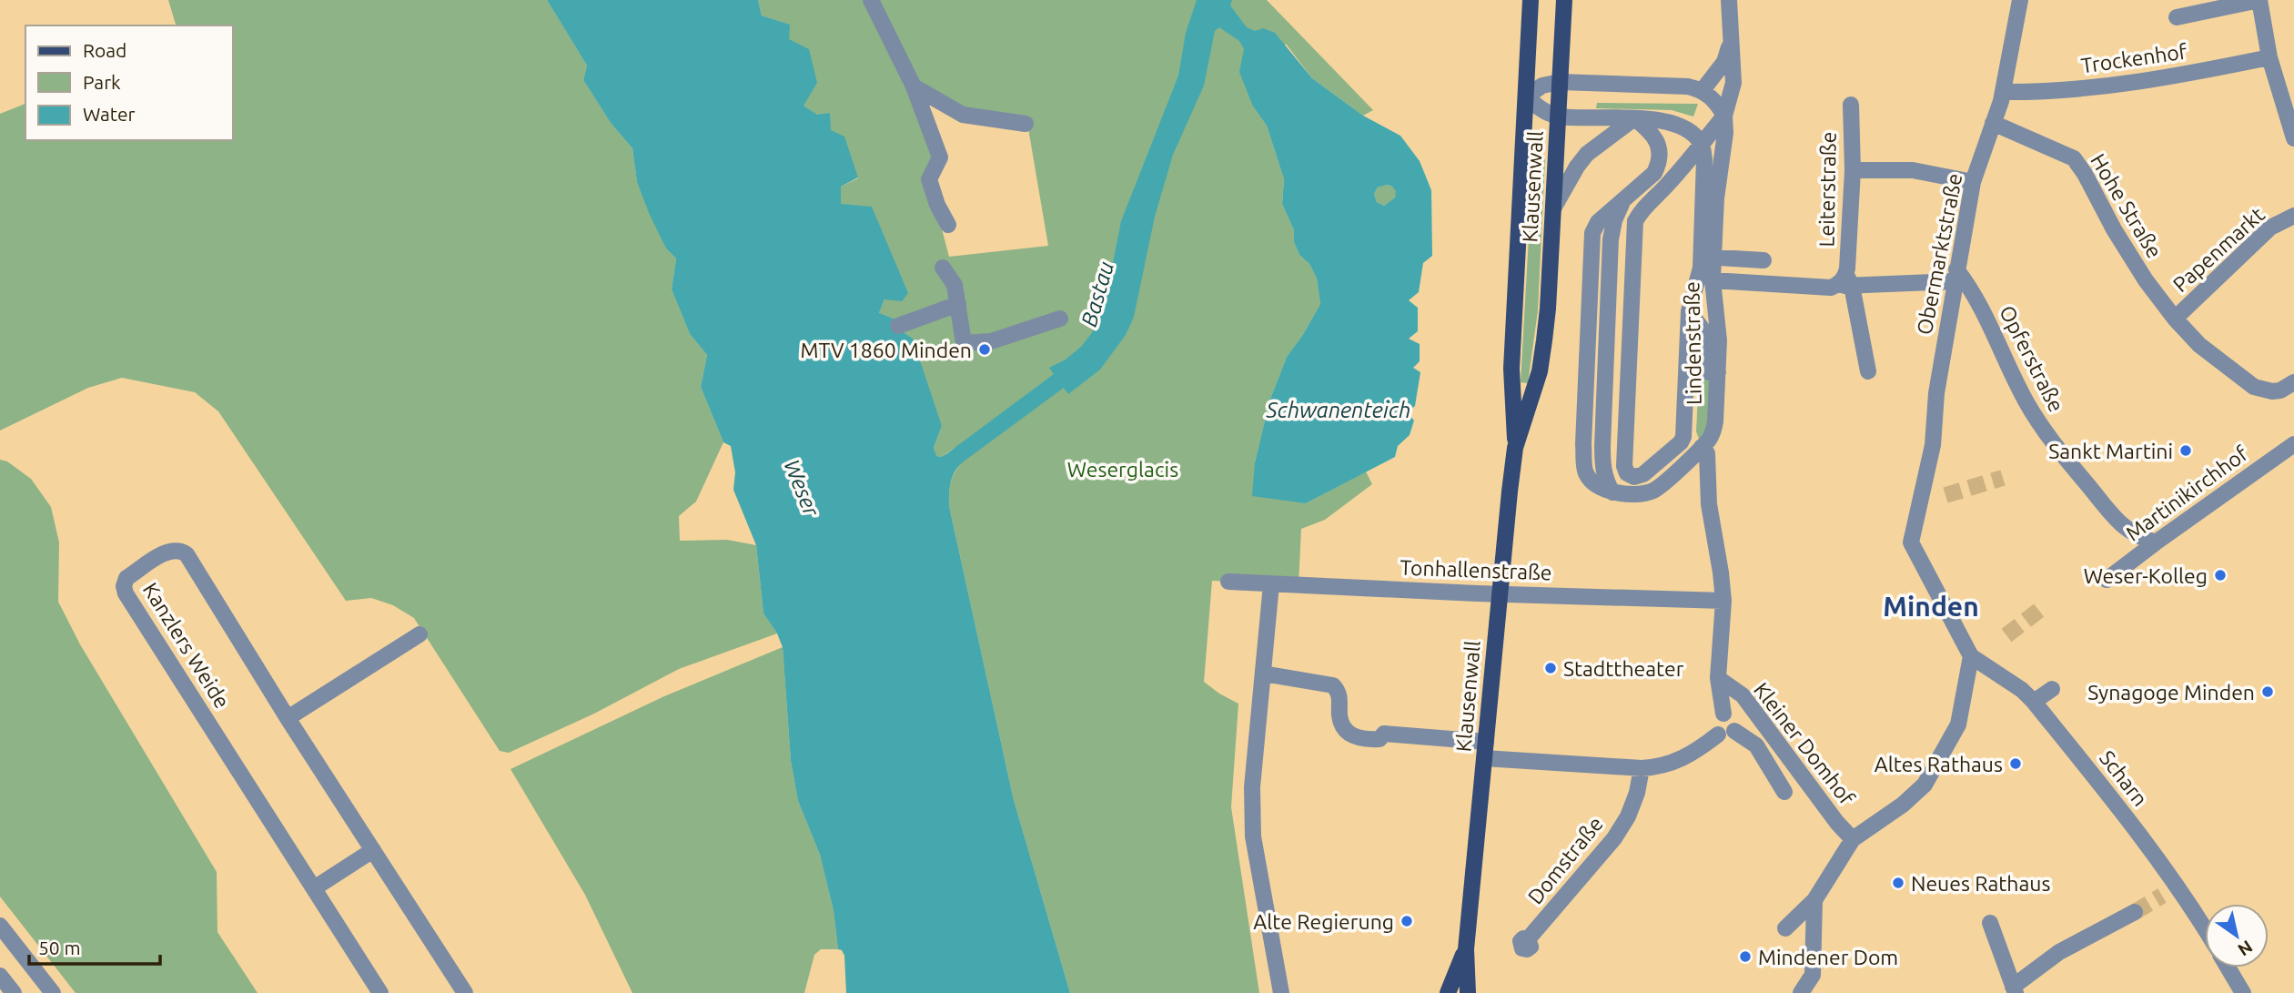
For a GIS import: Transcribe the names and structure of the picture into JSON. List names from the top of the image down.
{
  "streets": {
    "main road": ["Klausenwall"],
    "street": [
      "Trockenhof",
      "Leiterstraße",
      "Hohe Straße",
      "Papenmarkt",
      "Obermarktstraße",
      "Lindenstraße",
      "Opferstraße",
      "Martinikirchhof",
      "Tonhallenstraße",
      "Kanzlers Weide",
      "Kleiner Domhof",
      "Scharn",
      "Domstraße"
    ]
  },
  "crossings": [
    ["Trockenhof", "Obermarktstraße"],
    ["Klausenwall", "Tonhallenstraße"],
    ["Hohe Straße", "Papenmarkt"],
    ["Hohe Straße", "Obermarktstraße"],
    ["Obermarktstraße", "Opferstraße"],
    ["Obermarktstraße", "Scharn"],
    ["Opferstraße", "Martinikirchhof"]
  ],
  "districts": ["Minden"],
  "water": ["Bastau", "Schwanenteich", "Weser"],
  "parks": ["Weserglacis"],
  "places": [
    "MTV 1860 Minden",
    "Sankt Martini",
    "Weser-Kolleg",
    "Stadttheater",
    "Synagoge Minden",
    "Altes Rathaus",
    "Neues Rathaus",
    "Alte Regierung",
    "Mindener Dom"
  ],
  "legend": ["Road", "Park", "Water"],
  "scale_bar": "50 m",
  "north": "bottom right"
}
